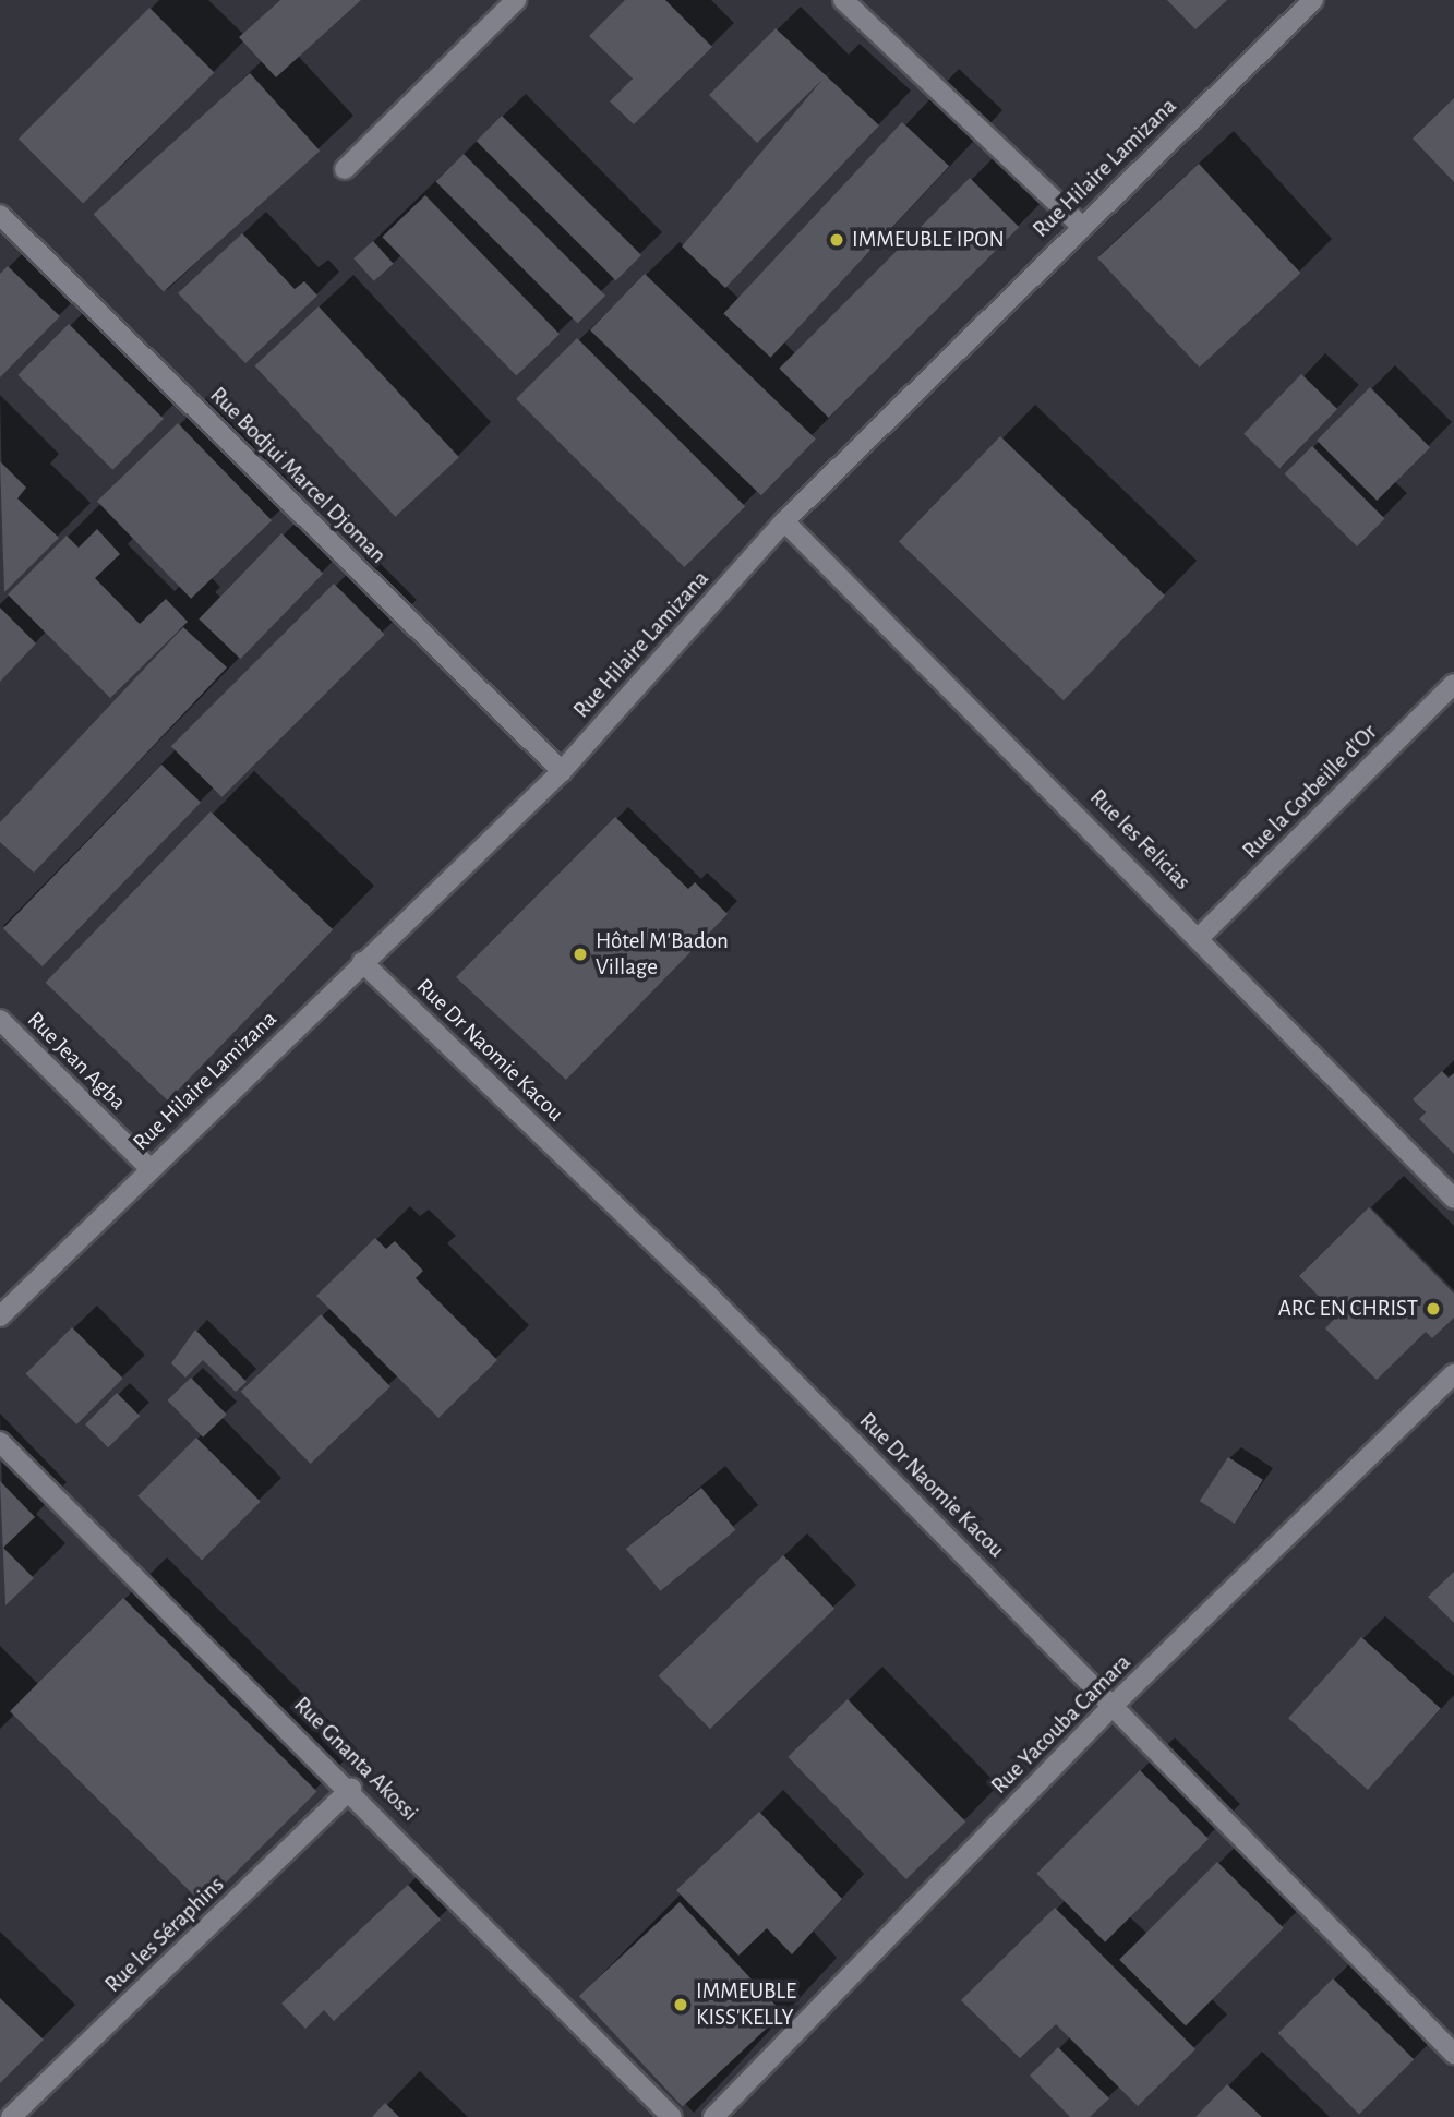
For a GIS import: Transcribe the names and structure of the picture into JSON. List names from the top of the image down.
{
  "streets": {
    "street": [
      "Rue Hilaire Lamizana",
      "Rue Bodjui Marcel Djoman",
      "Rue la Corbeille d'Or",
      "Rue les Felicias",
      "Rue Dr Naomie Kacou",
      "Rue Jean Agba",
      "Rue Yacouba Camara",
      "Rue Gnanta Akossi",
      "Rue les Séraphins"
    ]
  },
  "crossings": [
    ["Rue Hilaire Lamizana", "Rue Bodjui Marcel Djoman"],
    ["Rue Hilaire Lamizana", "Rue les Felicias"],
    ["Rue Hilaire Lamizana", "Rue Dr Naomie Kacou"],
    ["Rue Hilaire Lamizana", "Rue Jean Agba"],
    ["Rue la Corbeille d'Or", "Rue les Felicias"],
    ["Rue Dr Naomie Kacou", "Rue Yacouba Camara"],
    ["Rue Gnanta Akossi", "Rue les Séraphins"]
  ],
  "places": [
    "IMMEUBLE IPON",
    "Hôtel M'Badon Village",
    "ARC EN CHRIST",
    "IMMEUBLE KISS'KELLY"
  ]
}
